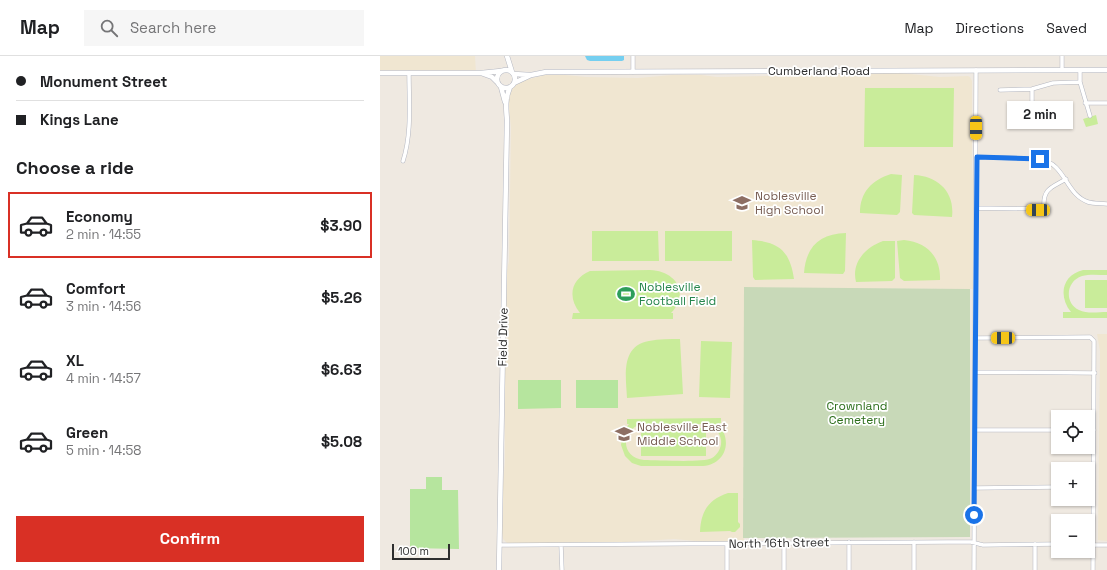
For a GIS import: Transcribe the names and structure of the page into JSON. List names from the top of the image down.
{
  "streets": {
    "street": ["Cumberland Road", "Field Drive", "North 16th Street"]
  },
  "crossings": [
    ["Field Drive", "North 16th Street"]
  ],
  "parks": ["Crownland Cemetery"],
  "places": {
    "school or university": ["Noblesville High School", "Noblesville East Middle School"],
    "sports": ["Noblesville Football Field"]
  },
  "scale_bar": "100 m",
  "page": {
    "header": "Map",
    "search": "Search here",
    "nav": ["Map", "Directions", "Saved"],
    "banner": ["Monument Street", "Kings Lane"],
    "bubble": "2 min",
    "heading": "Choose a ride",
    "list": [
      {
        "name": "Economy",
        "note": "2 min · 14:55",
        "value": "$3.90"
      },
      {
        "name": "Comfort",
        "note": "3 min · 14:56",
        "value": "$5.26"
      },
      {
        "name": "XL",
        "note": "4 min · 14:57",
        "value": "$6.63"
      },
      {
        "name": "Green",
        "note": "5 min · 14:58",
        "value": "$5.08"
      }
    ],
    "map_buttons": ["+", "−"],
    "buttons": "Confirm",
    "scale": "100 m"
  }
}
